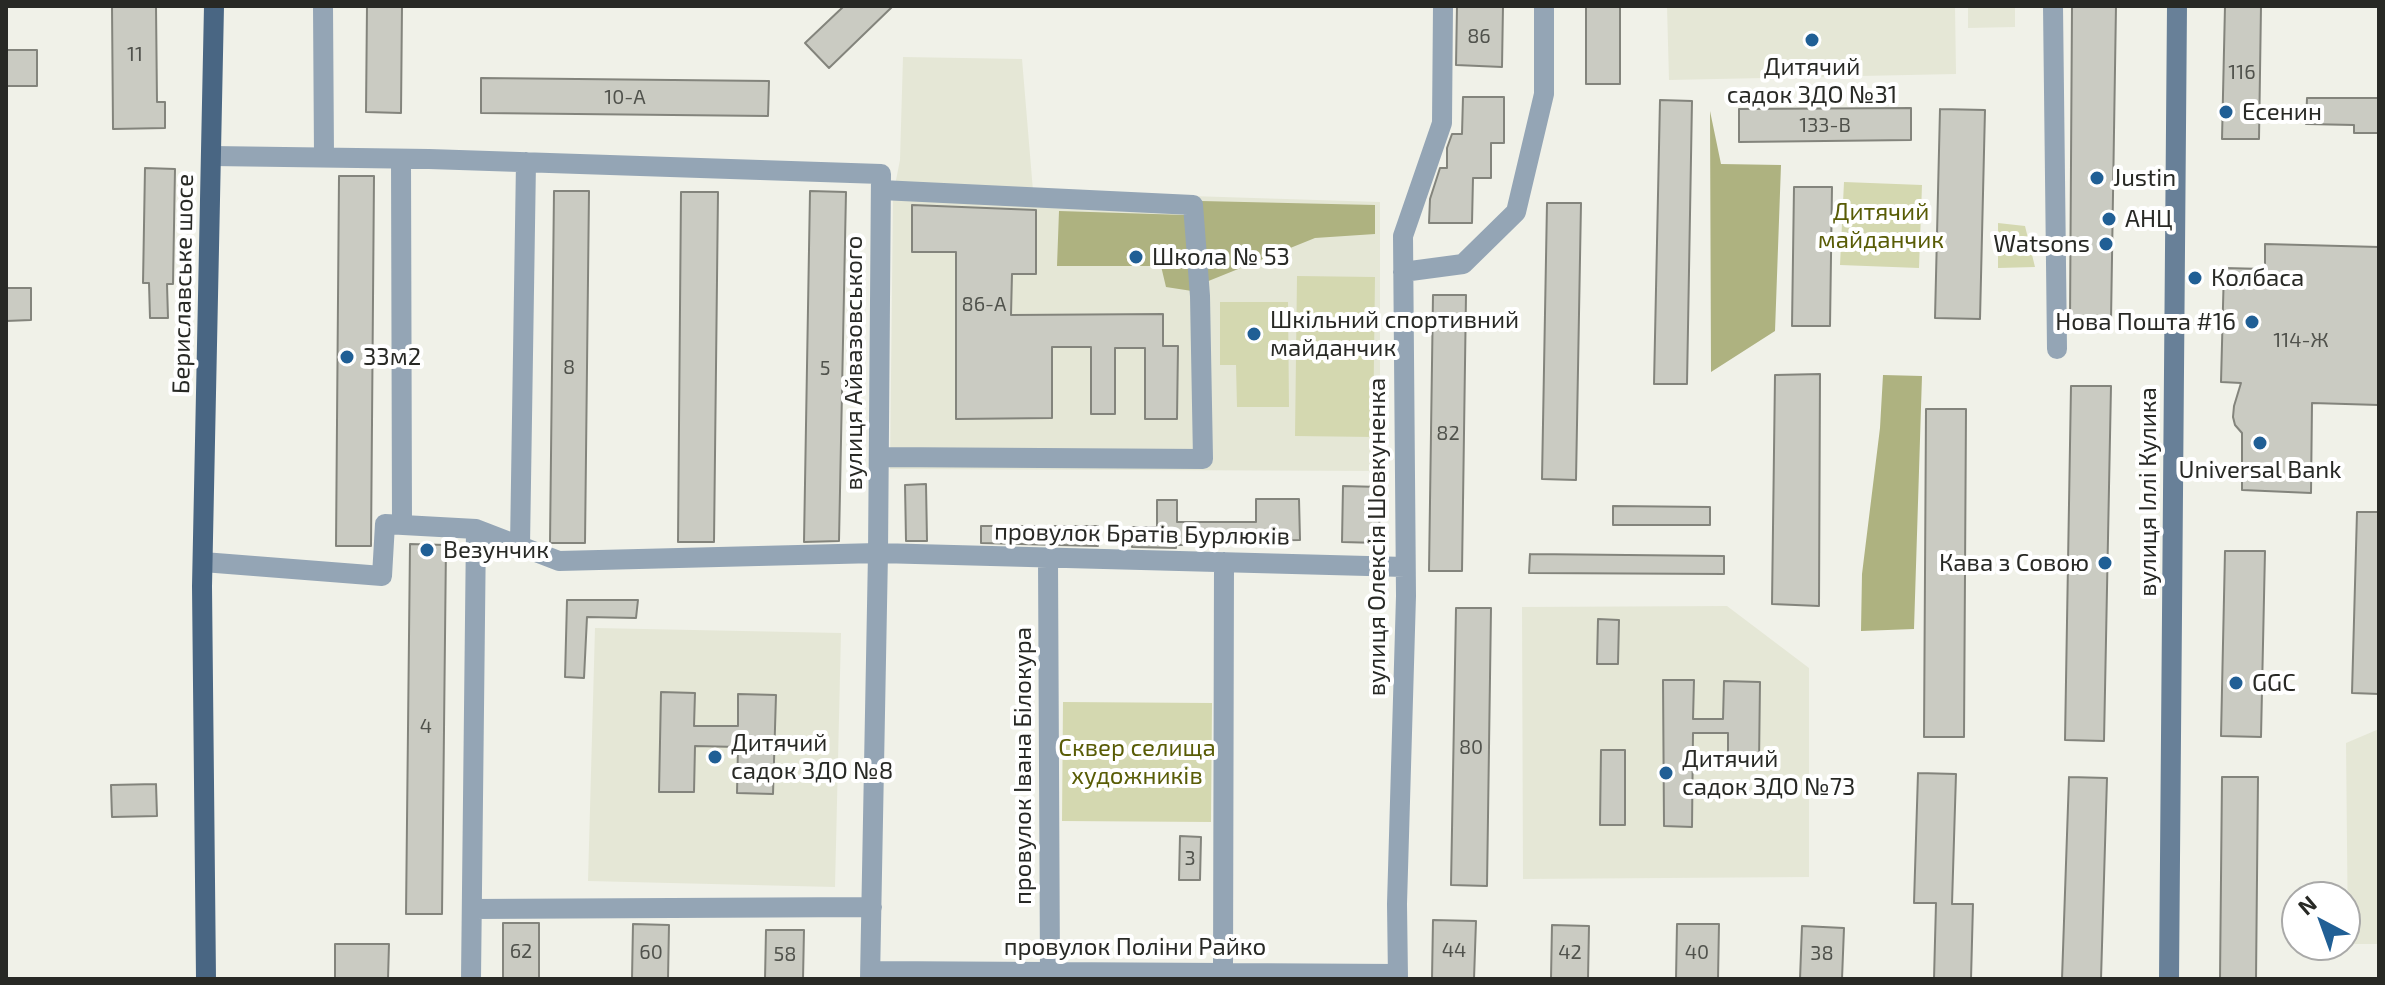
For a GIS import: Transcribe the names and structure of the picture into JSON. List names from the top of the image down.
{
  "streets": {
    "main road": ["Бериславське шосе"],
    "street": [
      "вулиця Айвазовського",
      "вулиця Іллі Кулика",
      "провулок Братів Бурлюків",
      "вулиця Олексія Шовкуненка",
      "провулок Івана Білокура",
      "провулок Поліни Райко"
    ]
  },
  "crossings": [
    ["вулиця Айвазовського", "провулок Братів Бурлюків"],
    ["вулиця Айвазовського", "провулок Поліни Райко"],
    ["провулок Братів Бурлюків", "вулиця Олексія Шовкуненка"],
    ["провулок Братів Бурлюків", "провулок Івана Білокура"],
    ["вулиця Олексія Шовкуненка", "провулок Поліни Райко"],
    ["провулок Івана Білокура", "провулок Поліни Райко"]
  ],
  "parks": ["Дитячий майданчик", "Сквер селища художників"],
  "places": [
    "Дитячий садок ЗДО №31",
    "Есенин",
    "Justin",
    "АНЦ",
    "Watsons",
    "Школа № 53",
    "Колбаса",
    "Нова Пошта #16",
    "Шкільний спортивний майданчик",
    "33м2",
    "Universal Bank",
    "Везунчик",
    "Кава з Совою",
    "GGC",
    "Дитячий садок ЗДО №8",
    "Дитячий садок ЗДО №73"
  ],
  "house_numbers": [
    "86",
    "11",
    "116",
    "10-А",
    "133-В",
    "86-А",
    "114-Ж",
    "8",
    "5",
    "82",
    "4",
    "80",
    "3",
    "44",
    "62",
    "60",
    "42",
    "40",
    "38",
    "58"
  ],
  "north": "top left"
}
